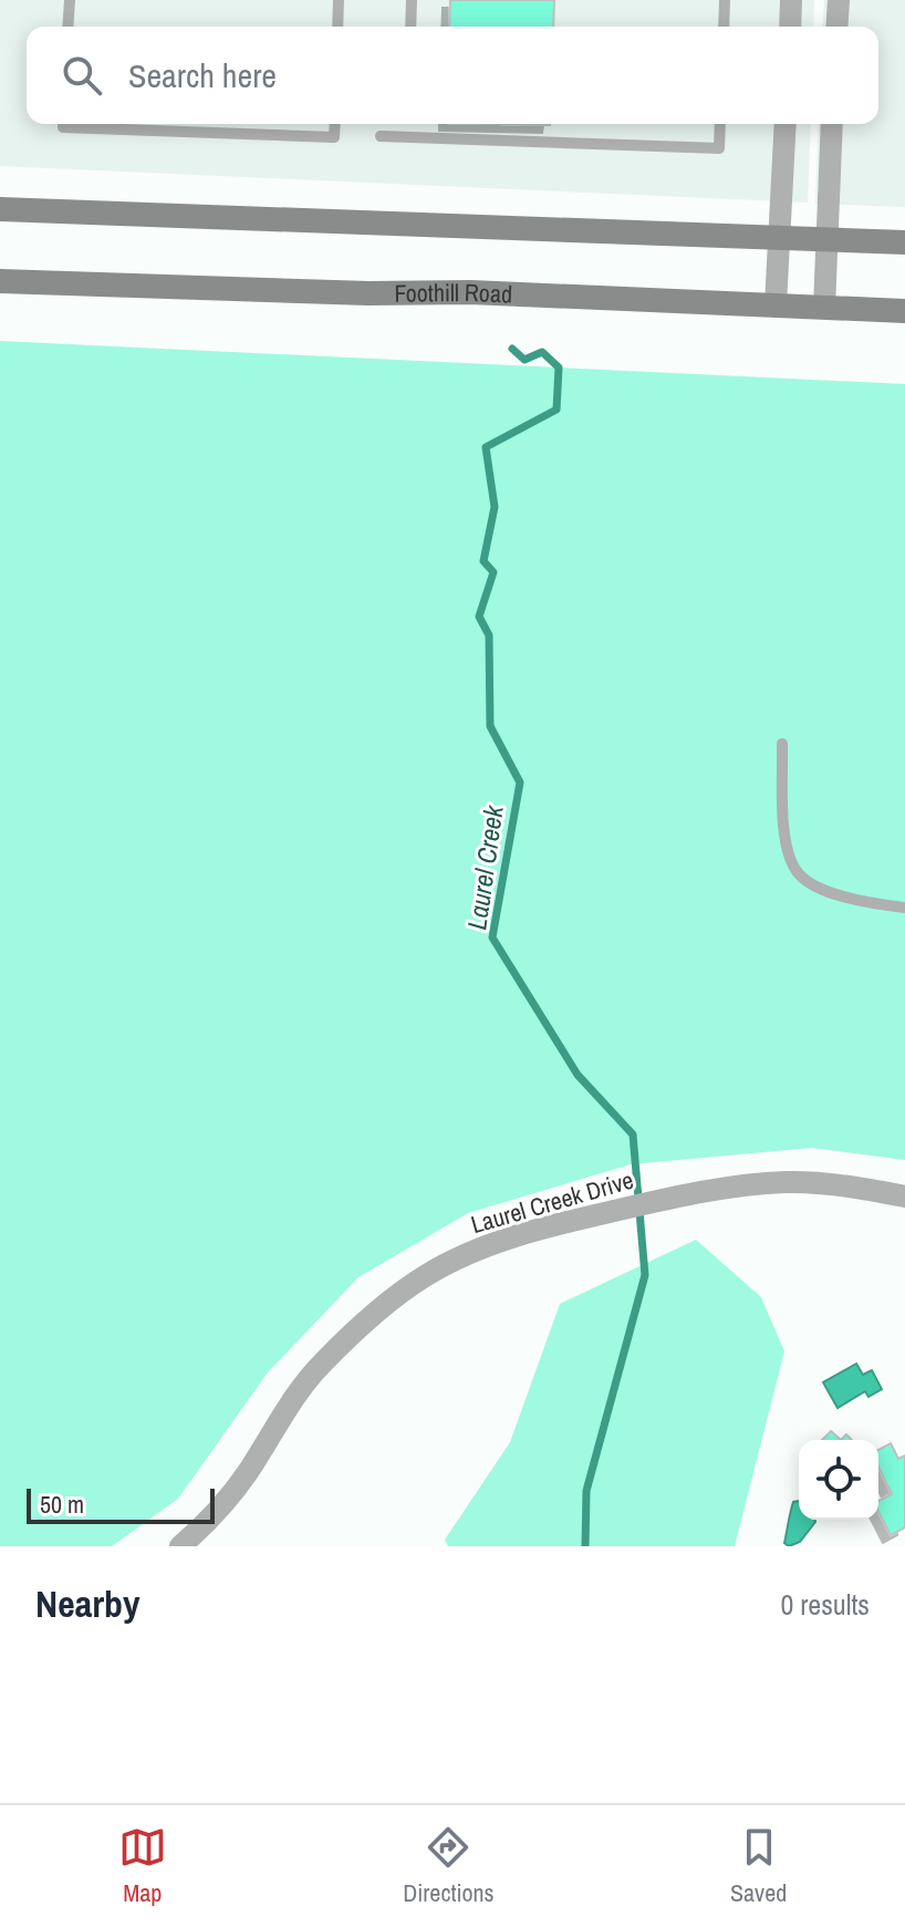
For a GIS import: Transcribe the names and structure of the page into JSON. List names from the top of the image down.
{
  "streets": {
    "main road": ["Foothill Road"],
    "street": ["Laurel Creek Drive"]
  },
  "water": ["Laurel Creek"],
  "scale_bar": "50 m",
  "page": {
    "search": "Search here",
    "scale": "50 m",
    "heading": ["Nearby", "0 results"],
    "nav": ["Map", "Directions", "Saved"]
  }
}
